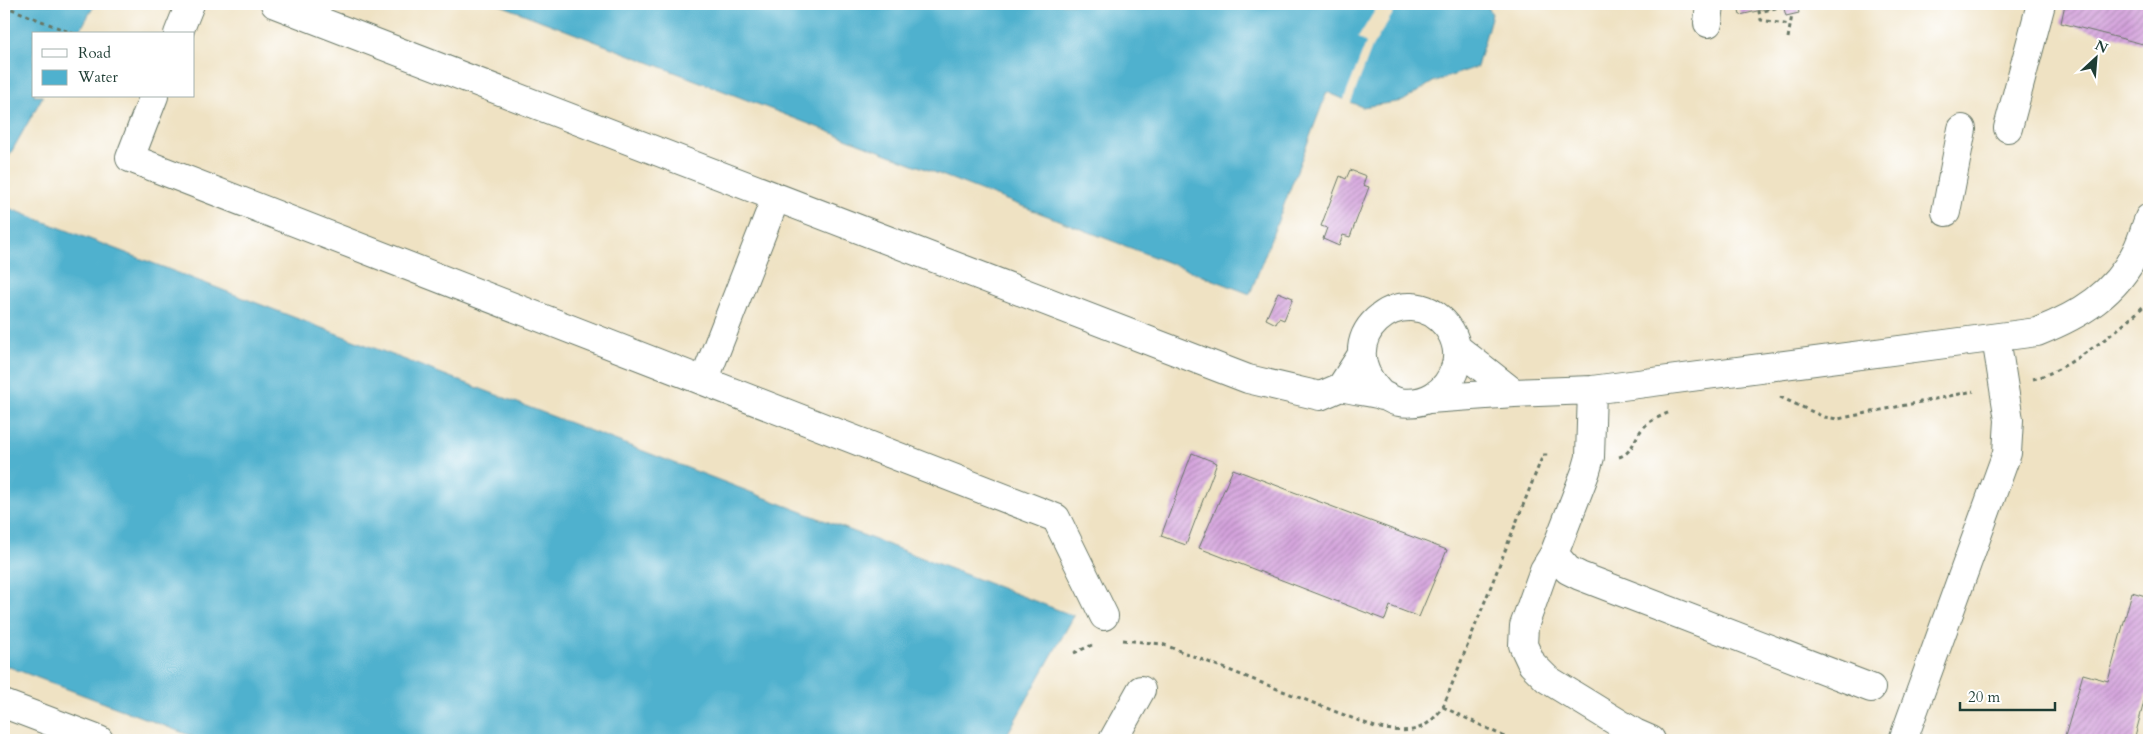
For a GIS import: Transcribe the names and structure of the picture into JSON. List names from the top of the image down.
{
  "legend": ["Road", "Water"],
  "scale_bar": "20 m",
  "north": "top right"
}
